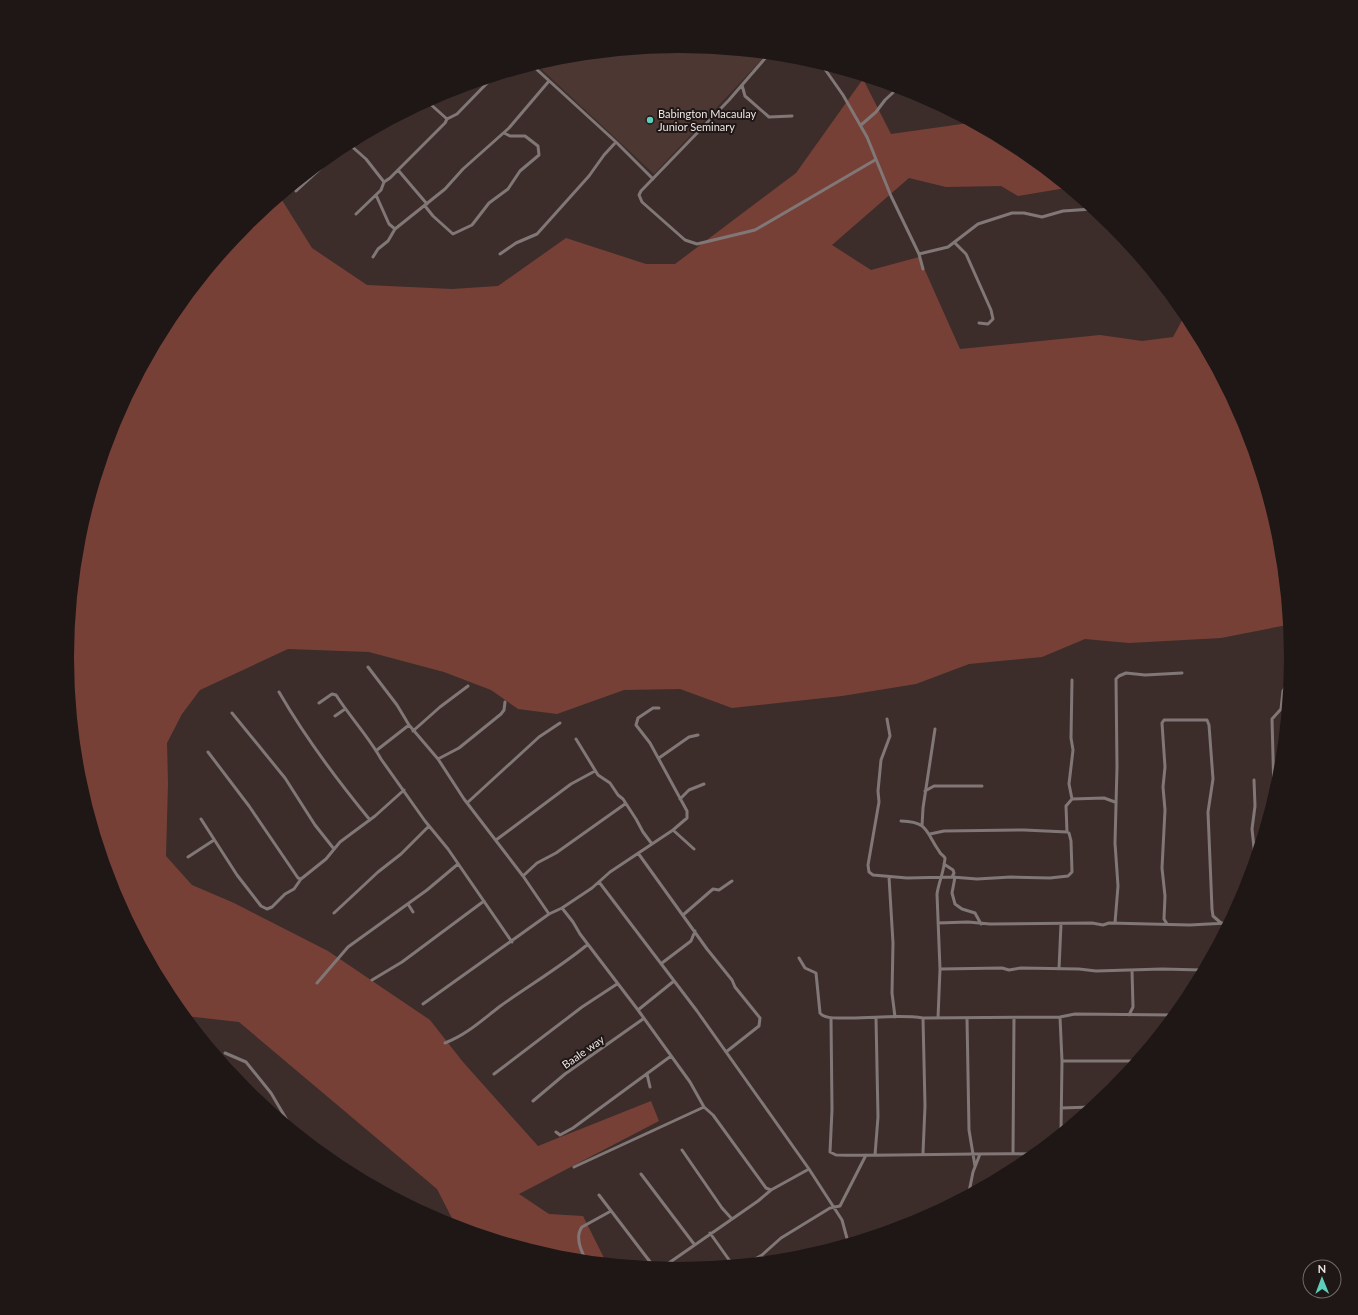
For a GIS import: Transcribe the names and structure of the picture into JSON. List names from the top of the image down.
{
  "streets": {
    "street": ["Baale way"]
  },
  "places": ["Babington Macaulay Junior Seminary"],
  "north": "top"
}
